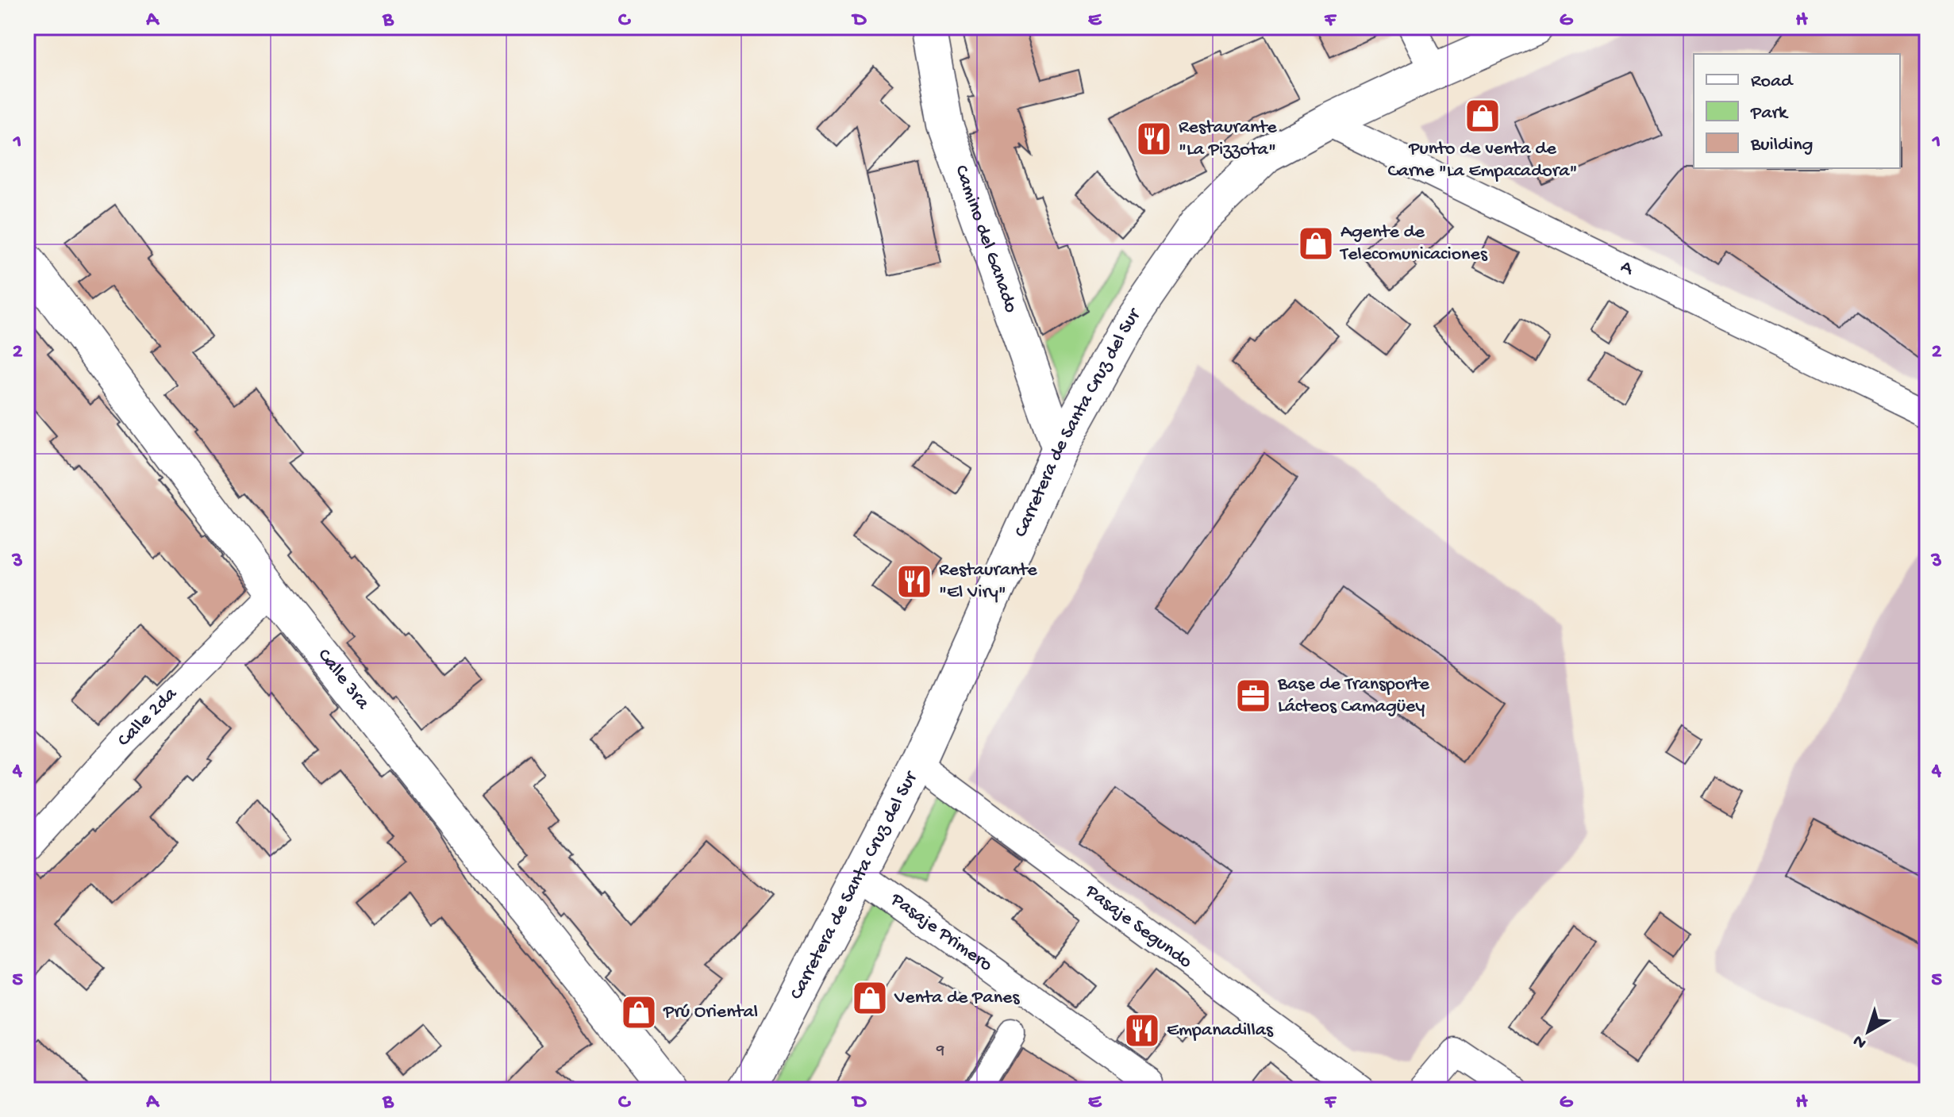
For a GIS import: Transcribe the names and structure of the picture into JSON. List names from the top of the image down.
{
  "streets": {
    "street": [
      "Camino del Ganado",
      "A",
      "Carretera de Santa Cruz del Sur",
      "Calle 3ra",
      "Calle 2da",
      "Pasaje Segundo",
      "Pasaje Primero"
    ]
  },
  "crossings": [
    ["Camino del Ganado", "Carretera de Santa Cruz del Sur"],
    ["A", "Carretera de Santa Cruz del Sur"],
    ["Carretera de Santa Cruz del Sur", "Pasaje Segundo"],
    ["Carretera de Santa Cruz del Sur", "Pasaje Primero"],
    ["Calle 3ra", "Calle 2da"]
  ],
  "places": {
    "shop": [
      "Punto de venta de Carne \"La Empacadora\"",
      "Agente de Telecomunicaciones",
      "Venta de Panes",
      "Prú Oriental"
    ],
    "restaurant": ["Restaurante \"La Pizzota\"", "Restaurante \"El Viry\"", "Empanadillas"],
    "office": ["Base de Transporte Lácteos Camagüey"]
  },
  "house_numbers": ["9"],
  "legend": ["Road", "Park", "Building"],
  "north": "bottom left",
  "grid": {
    "columns": [
      "A",
      "B",
      "C",
      "D",
      "E",
      "F",
      "G",
      "H"
    ],
    "rows": [
      "1",
      "2",
      "3",
      "4",
      "5"
    ]
  }
}
